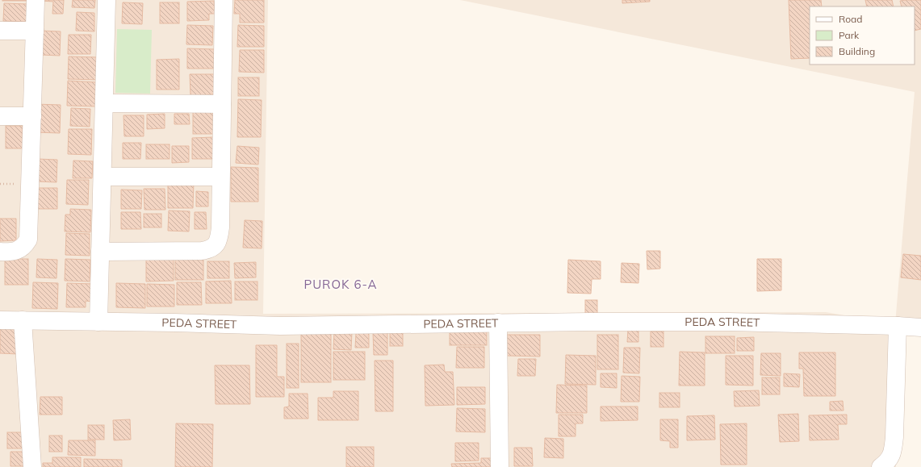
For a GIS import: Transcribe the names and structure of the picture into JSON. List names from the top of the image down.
{
  "streets": {
    "street": ["PEDA STREET"]
  },
  "districts": ["PUROK 6-A"],
  "legend": ["Road", "Park", "Building"]
}
